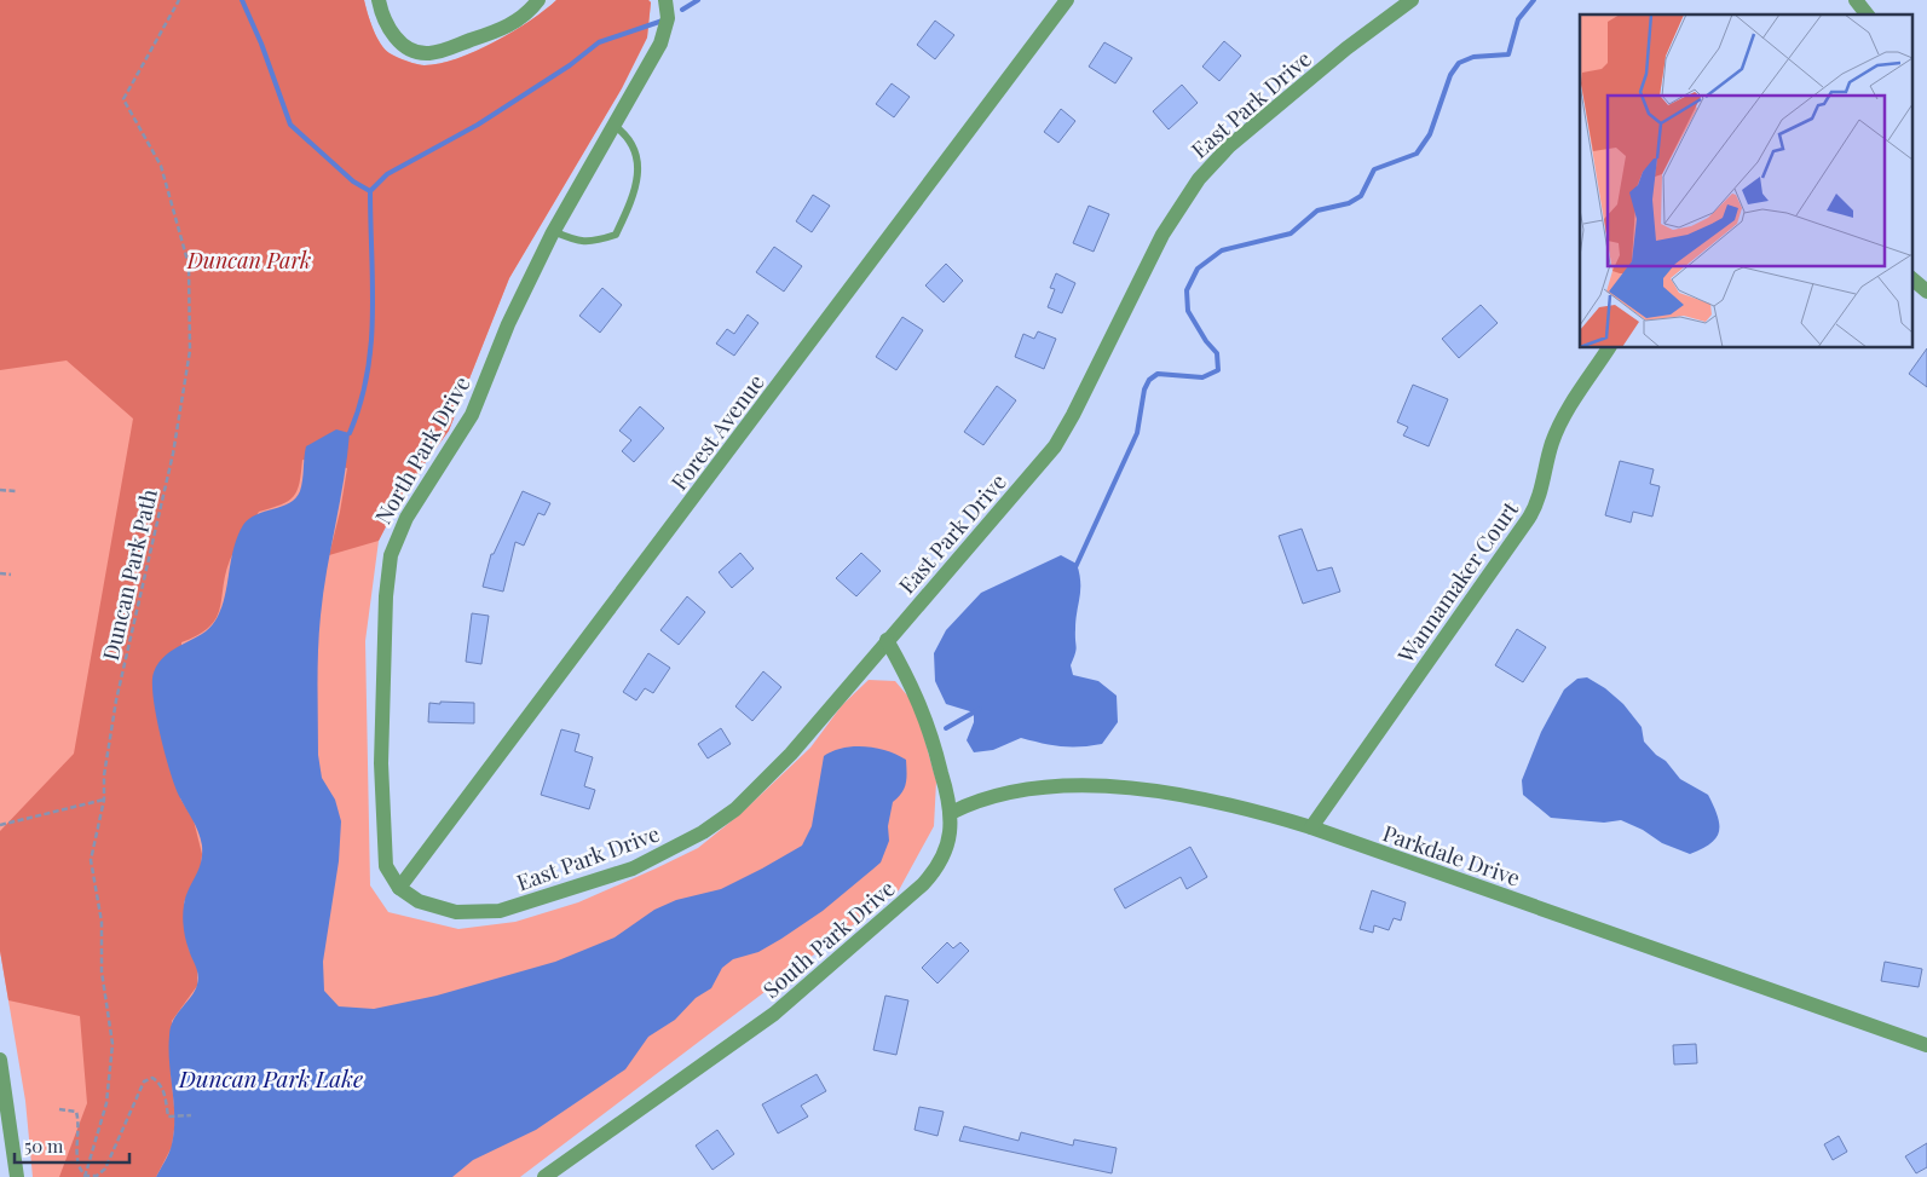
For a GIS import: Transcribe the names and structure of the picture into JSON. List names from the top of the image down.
{
  "streets": {
    "street": [
      "East Park Drive",
      "Forest Avenue",
      "North Park Drive",
      "Wannamaker Court",
      "Parkdale Drive",
      "South Park Drive"
    ],
    "path": ["Duncan Park Path"]
  },
  "crossings": [
    ["East Park Drive", "Forest Avenue"],
    ["East Park Drive", "North Park Drive"],
    ["East Park Drive", "South Park Drive"],
    ["Forest Avenue", "North Park Drive"],
    ["Wannamaker Court", "Parkdale Drive"],
    ["Parkdale Drive", "South Park Drive"]
  ],
  "water": ["Duncan Park Lake"],
  "parks": ["Duncan Park"],
  "scale_bar": "50 m"
}
